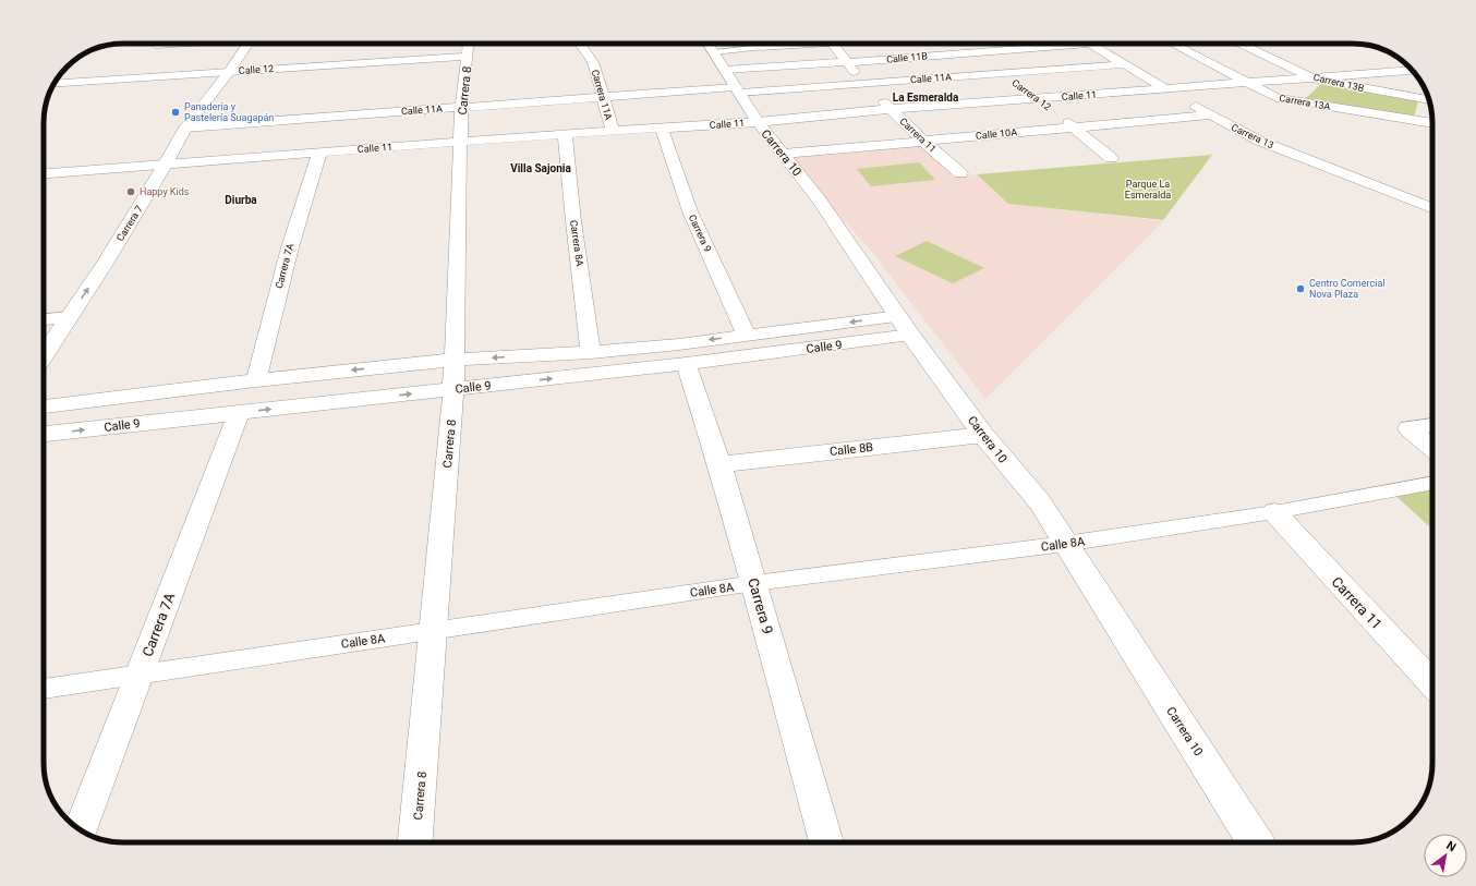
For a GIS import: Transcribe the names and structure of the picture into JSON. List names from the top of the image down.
{
  "streets": {
    "street": [
      "Calle 11B",
      "Calle 12",
      "Calle 11A",
      "Carrera 13B",
      "Carrera 8",
      "Carrera 11A",
      "Carrera 12",
      "Calle 11",
      "Carrera 13A",
      "Calle 10A",
      "Carrera 11",
      "Carrera 13",
      "Carrera 10",
      "Carrera 7",
      "Carrera 9",
      "Carrera 8A",
      "Carrera 7A",
      "Calle 9",
      "Calle 8B",
      "Calle 8A"
    ]
  },
  "crossings": [
    ["Calle 11B", "Calle 11A"],
    ["Calle 11B", "Carrera 12"],
    ["Calle 11B", "Carrera 11"],
    ["Calle 11B", "Carrera 10"],
    ["Calle 12", "Carrera 8"],
    ["Calle 12", "Carrera 7"],
    ["Calle 11A", "Carrera 8"],
    ["Calle 11A", "Carrera 11A"],
    ["Calle 11A", "Carrera 12"],
    ["Calle 11A", "Carrera 11"],
    ["Calle 11A", "Carrera 13"],
    ["Calle 11A", "Carrera 10"],
    ["Calle 11A", "Carrera 7"],
    ["Carrera 8", "Calle 11"],
    ["Carrera 8", "Calle 9"],
    ["Carrera 8", "Calle 8A"],
    ["Carrera 11A", "Calle 11"],
    ["Carrera 12", "Calle 11"],
    ["Carrera 12", "Calle 10A"],
    ["Calle 11", "Carrera 11"],
    ["Calle 11", "Carrera 13"],
    ["Calle 11", "Carrera 10"],
    ["Calle 11", "Carrera 7"],
    ["Calle 11", "Carrera 9"],
    ["Calle 11", "Carrera 8A"],
    ["Calle 11", "Carrera 7A"],
    ["Calle 10A", "Carrera 11"],
    ["Calle 10A", "Carrera 13"],
    ["Calle 10A", "Carrera 10"],
    ["Carrera 11", "Calle 8A"],
    ["Carrera 10", "Calle 9"],
    ["Carrera 10", "Calle 8B"],
    ["Carrera 10", "Calle 8A"],
    ["Carrera 9", "Calle 9"],
    ["Carrera 9", "Calle 8B"],
    ["Carrera 9", "Calle 8A"],
    ["Carrera 8A", "Calle 9"],
    ["Carrera 7A", "Calle 9"],
    ["Carrera 7A", "Calle 8A"]
  ],
  "one_way": ["Carrera 7"],
  "districts": ["La Esmeralda", "Villa Sajonia", "Diurba"],
  "parks": ["Parque La Esmeralda"],
  "places": ["Panadería y Pastelería Suagapán", "Happy Kids", "Centro Comercial Nova Plaza"],
  "north": "top right"
}
